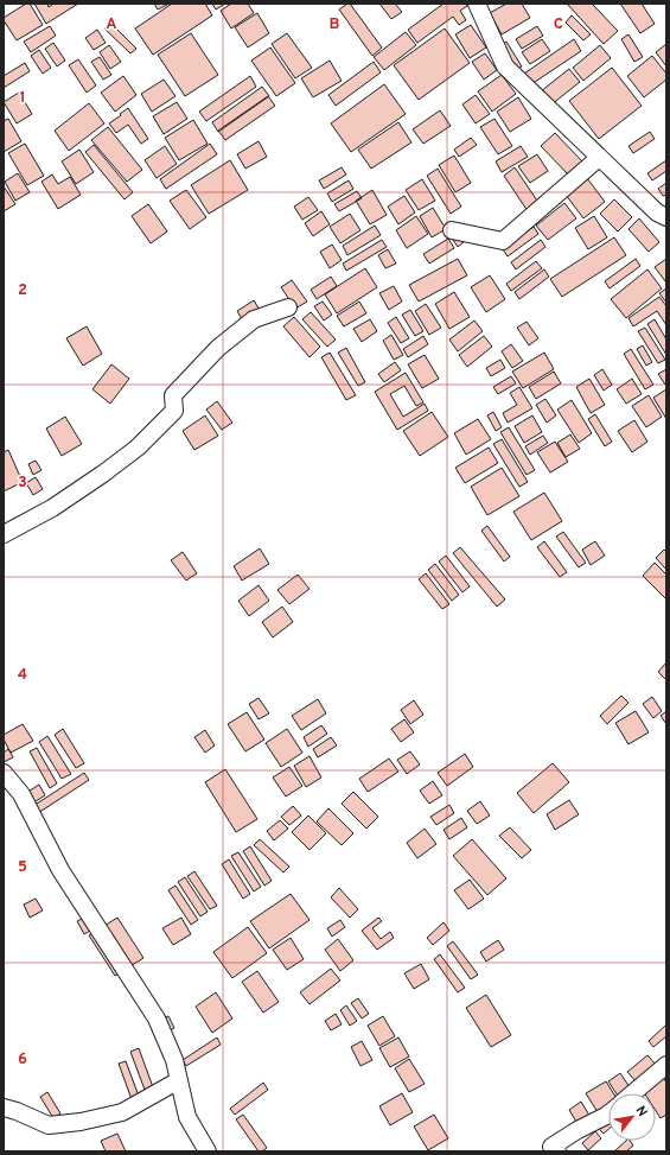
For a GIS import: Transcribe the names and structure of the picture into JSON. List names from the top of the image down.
{
  "north": "top right",
  "grid": {
    "columns": ["A", "B", "C"],
    "rows": [
      "1",
      "2",
      "3",
      "4",
      "5",
      "6"
    ]
  }
}
